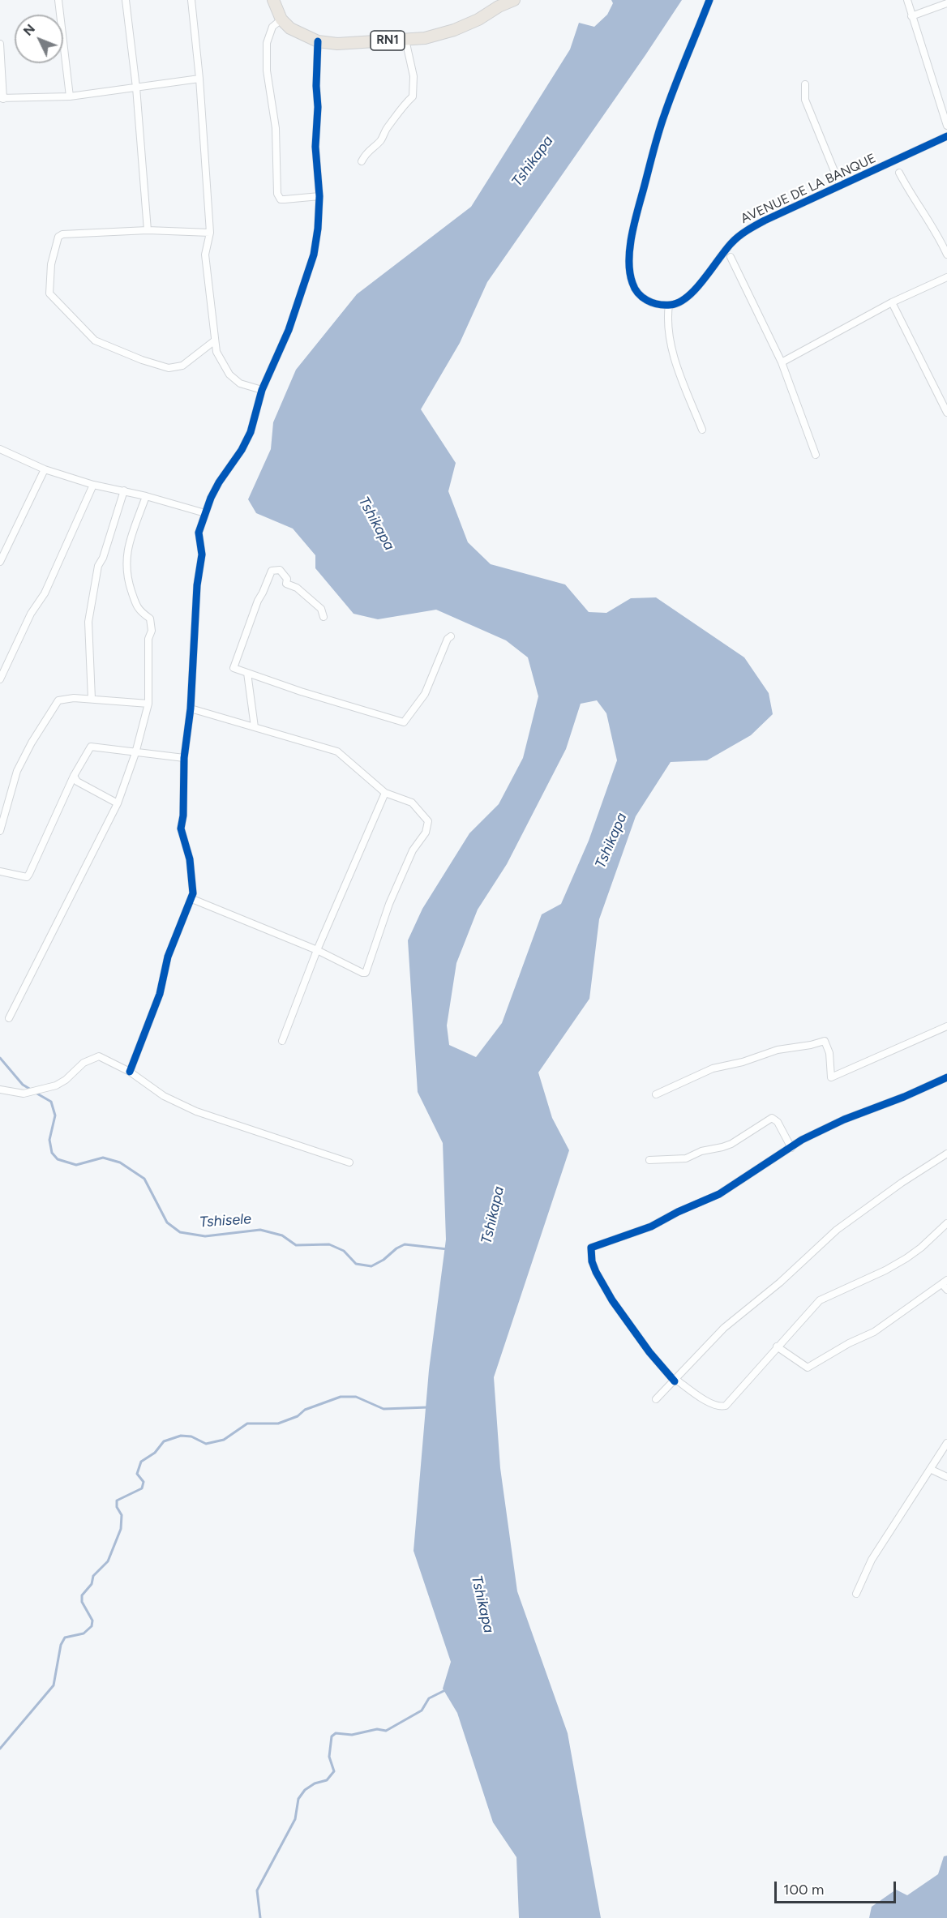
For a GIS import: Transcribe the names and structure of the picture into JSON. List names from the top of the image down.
{
  "streets": {
    "highway": ["RN1"],
    "street": ["AVENUE DE LA BANQUE"]
  },
  "water": ["Tshikapa", "Tshisele"],
  "scale_bar": "100 m",
  "north": "top left"
}
